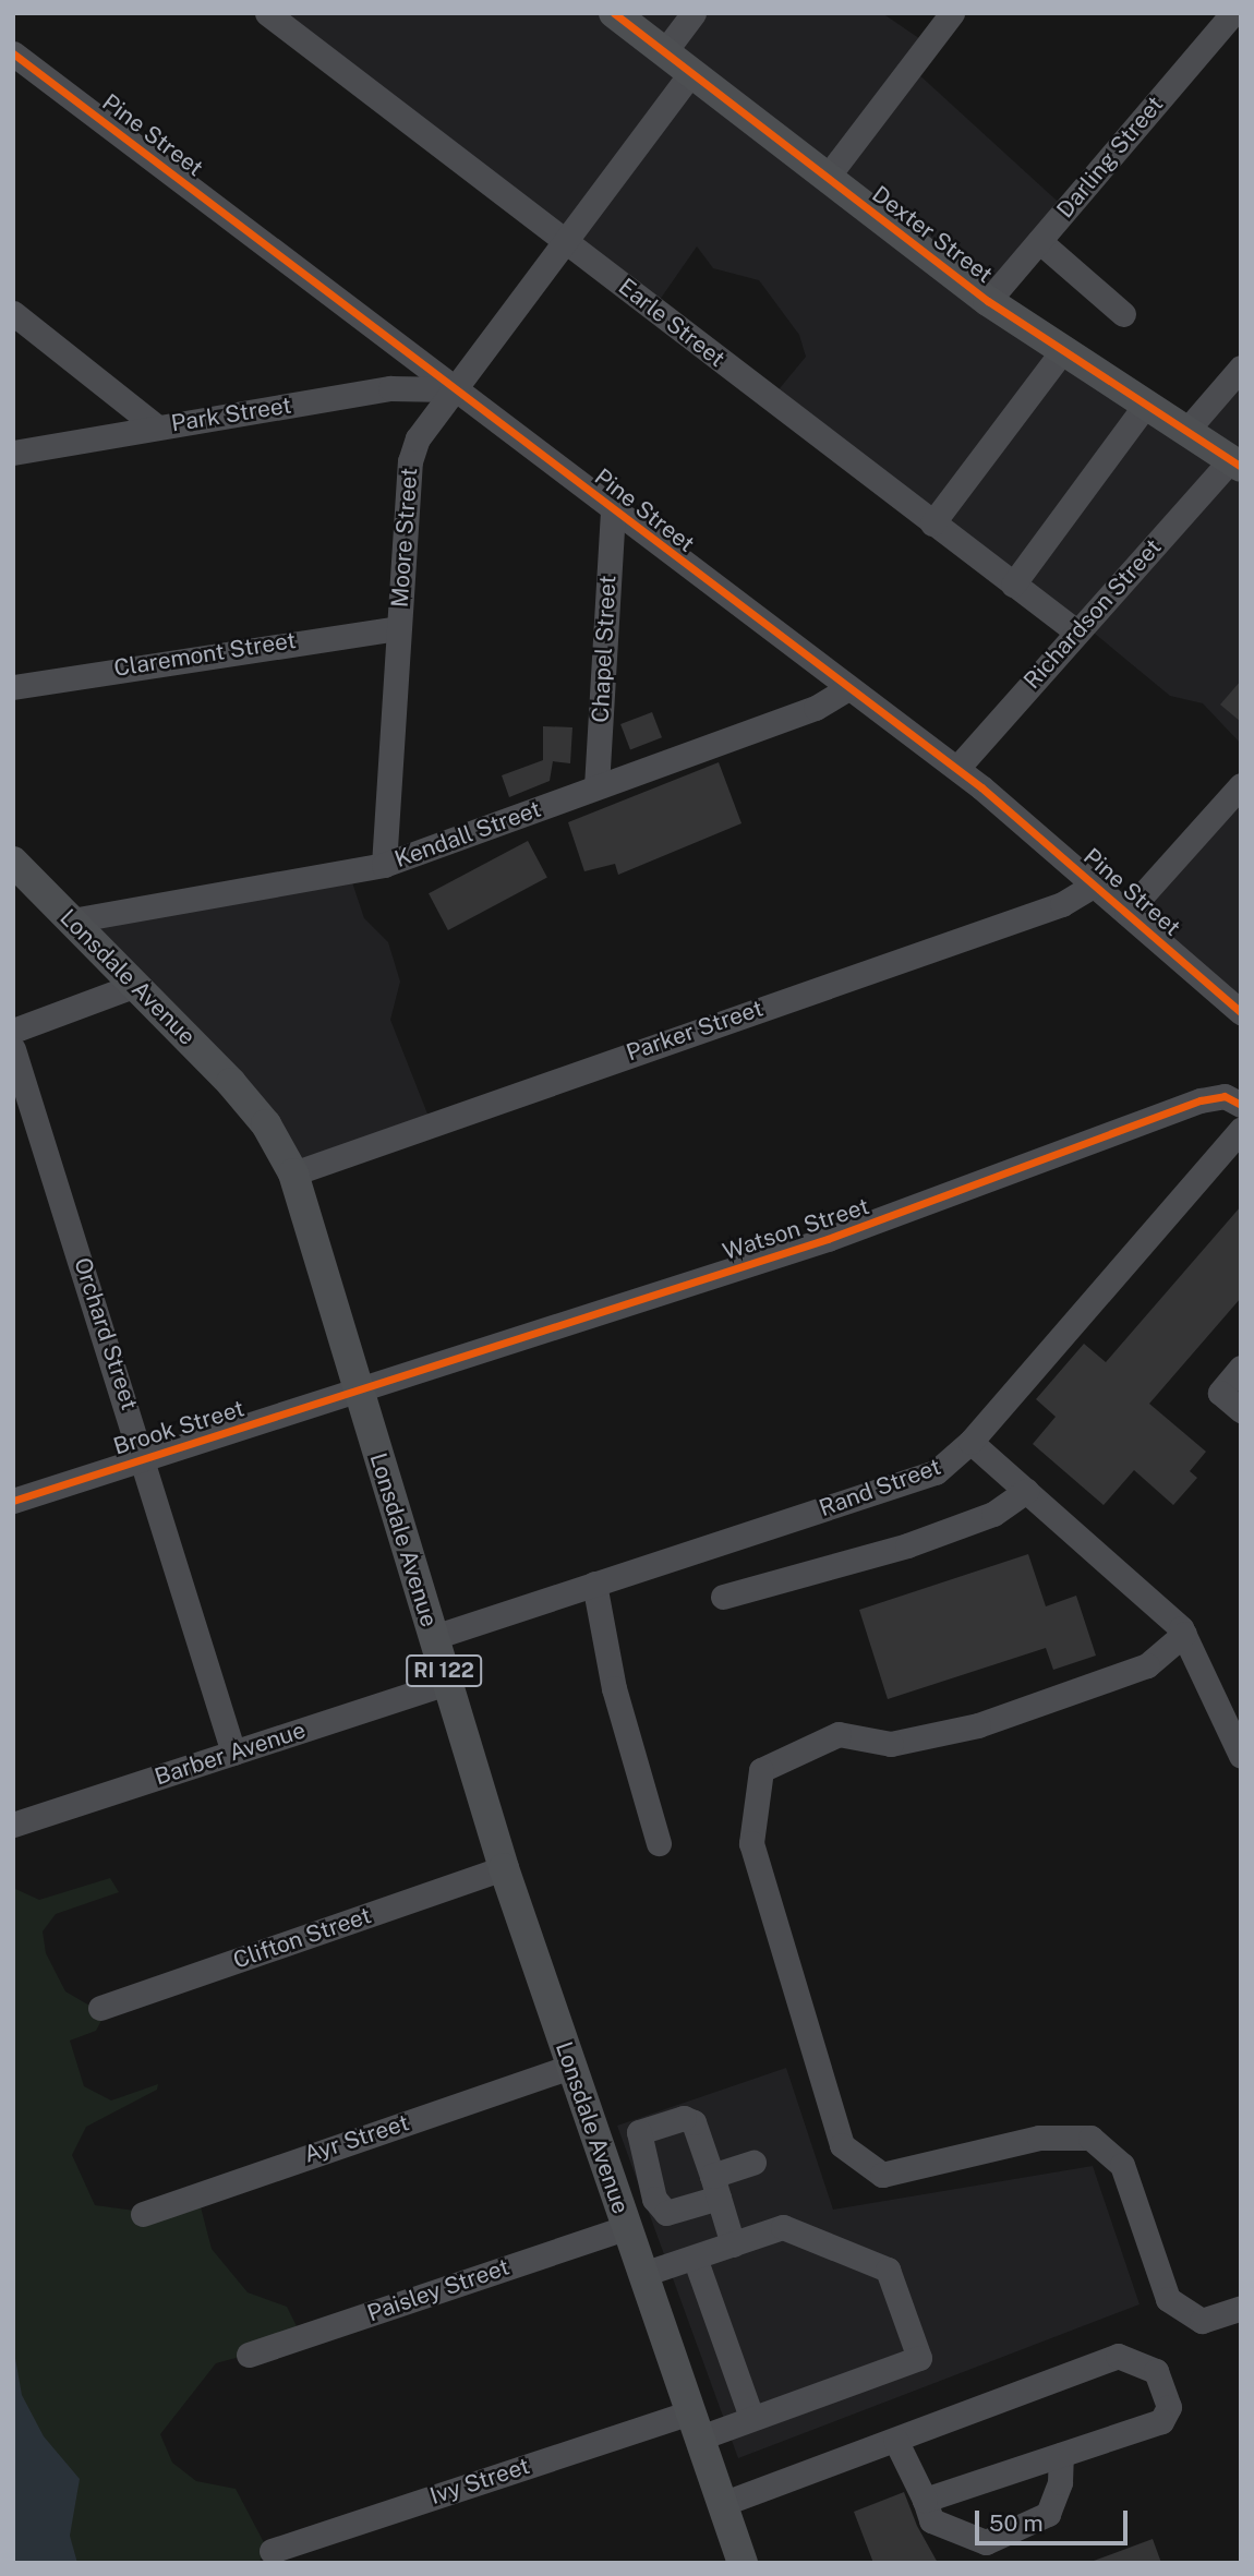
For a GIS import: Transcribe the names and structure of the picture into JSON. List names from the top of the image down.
{
  "streets": {
    "main road": ["Dexter Street", "Lonsdale Avenue", "RI 122"],
    "street": [
      "Pine Street",
      "Darling Street",
      "Earle Street",
      "Park Street",
      "Moore Street",
      "Richardson Street",
      "Chapel Street",
      "Claremont Street",
      "Kendall Street",
      "Parker Street",
      "Watson Street",
      "Orchard Street",
      "Brook Street",
      "Rand Street",
      "Barber Avenue",
      "Clifton Street",
      "Ayr Street",
      "Paisley Street",
      "Ivy Street"
    ]
  },
  "crossings": [
    ["Pine Street", "Park Street"],
    ["Pine Street", "Moore Street"],
    ["Pine Street", "Richardson Street"],
    ["Pine Street", "Chapel Street"],
    ["Pine Street", "Kendall Street"],
    ["Pine Street", "Parker Street"],
    ["Darling Street", "Dexter Street"],
    ["Dexter Street", "Moore Street"],
    ["Dexter Street", "Richardson Street"],
    ["Earle Street", "Moore Street"],
    ["Earle Street", "Richardson Street"],
    ["Park Street", "Moore Street"],
    ["Moore Street", "Claremont Street"],
    ["Moore Street", "Kendall Street"],
    ["Chapel Street", "Kendall Street"],
    ["Kendall Street", "Lonsdale Avenue"],
    ["Lonsdale Avenue", "Parker Street"],
    ["Lonsdale Avenue", "Watson Street"],
    ["Lonsdale Avenue", "Brook Street"],
    ["Lonsdale Avenue", "Rand Street"],
    ["Lonsdale Avenue", "Barber Avenue"],
    ["Lonsdale Avenue", "Clifton Street"],
    ["Lonsdale Avenue", "Ayr Street"],
    ["Lonsdale Avenue", "Paisley Street"],
    ["Lonsdale Avenue", "Ivy Street"],
    ["Watson Street", "Brook Street"],
    ["Orchard Street", "Brook Street"],
    ["Orchard Street", "Barber Avenue"]
  ],
  "scale_bar": "50 m"
}
